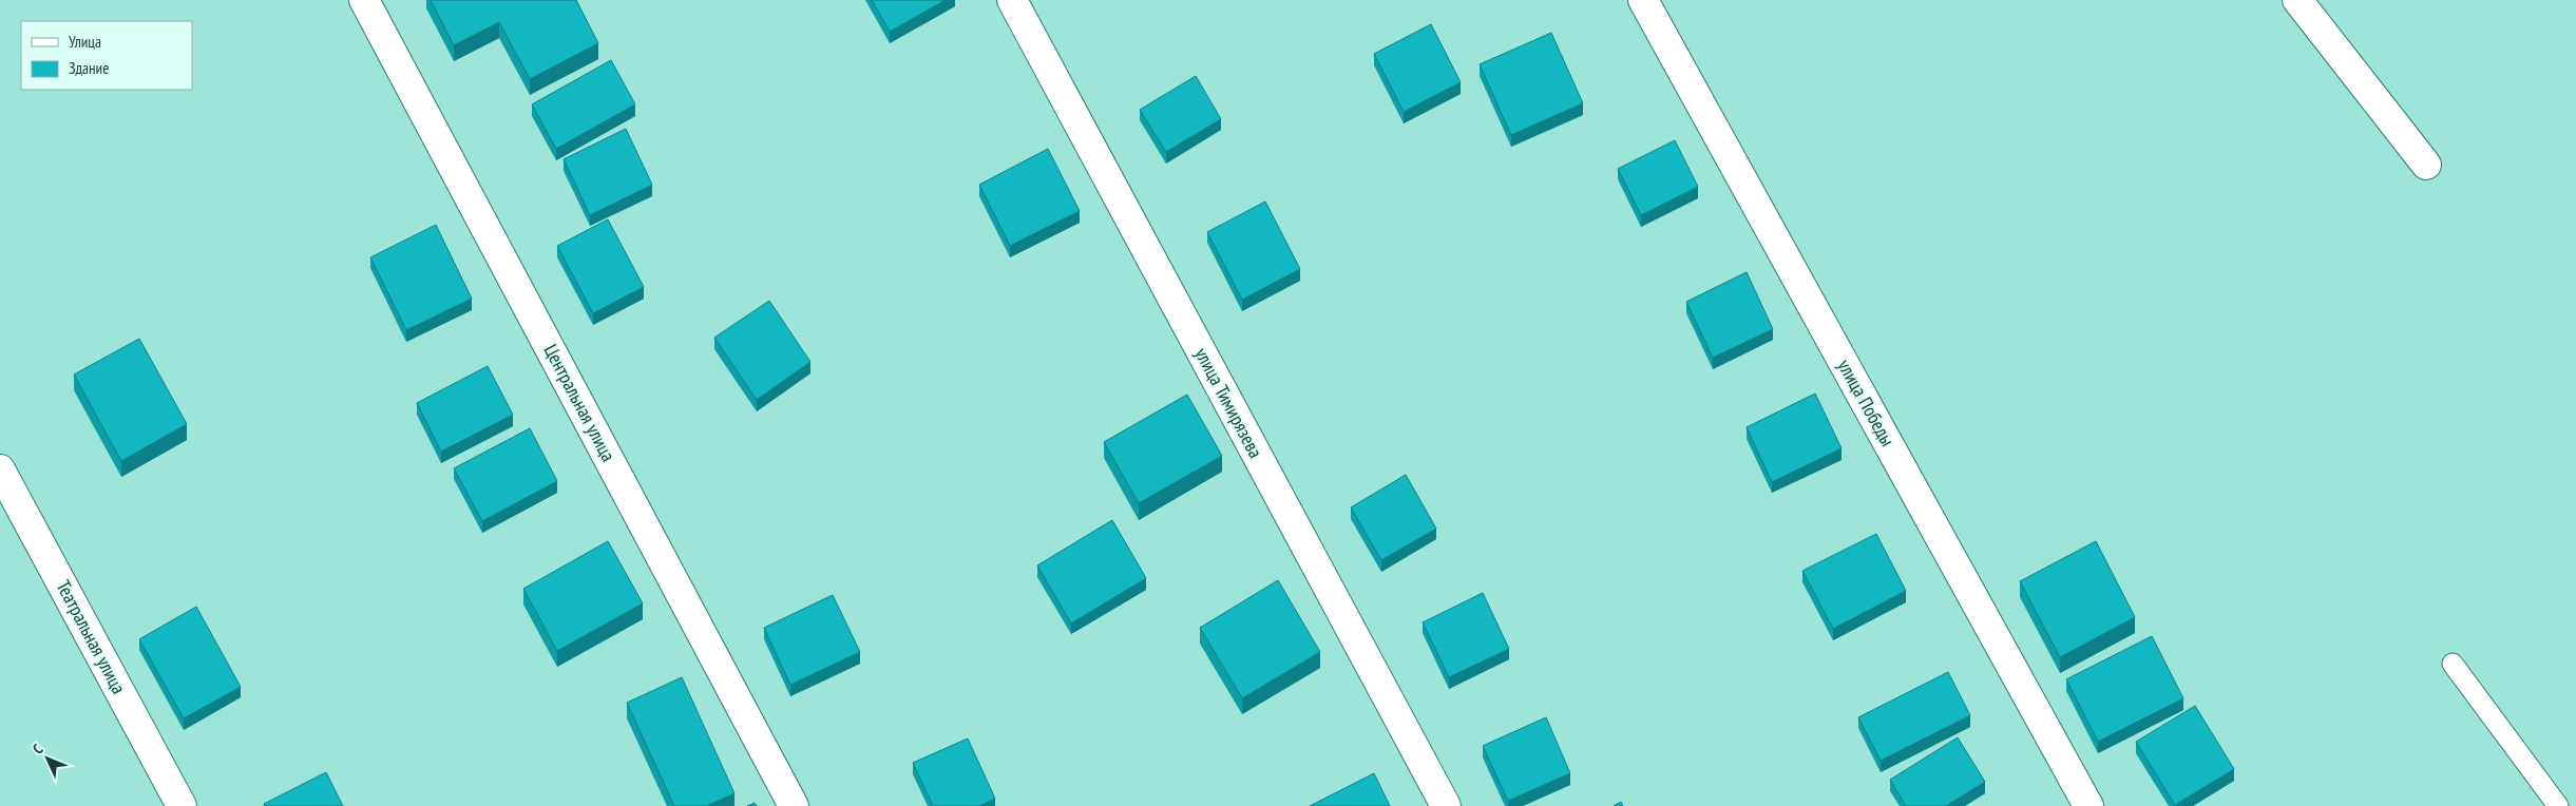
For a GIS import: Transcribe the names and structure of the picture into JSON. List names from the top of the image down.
{
  "streets": {
    "street": [
      "Центральная улица",
      "улица Тимирязева",
      "улица Победы",
      "Театральная улица"
    ]
  },
  "legend": ["Улица", "Здание"],
  "north": "top left"
}
